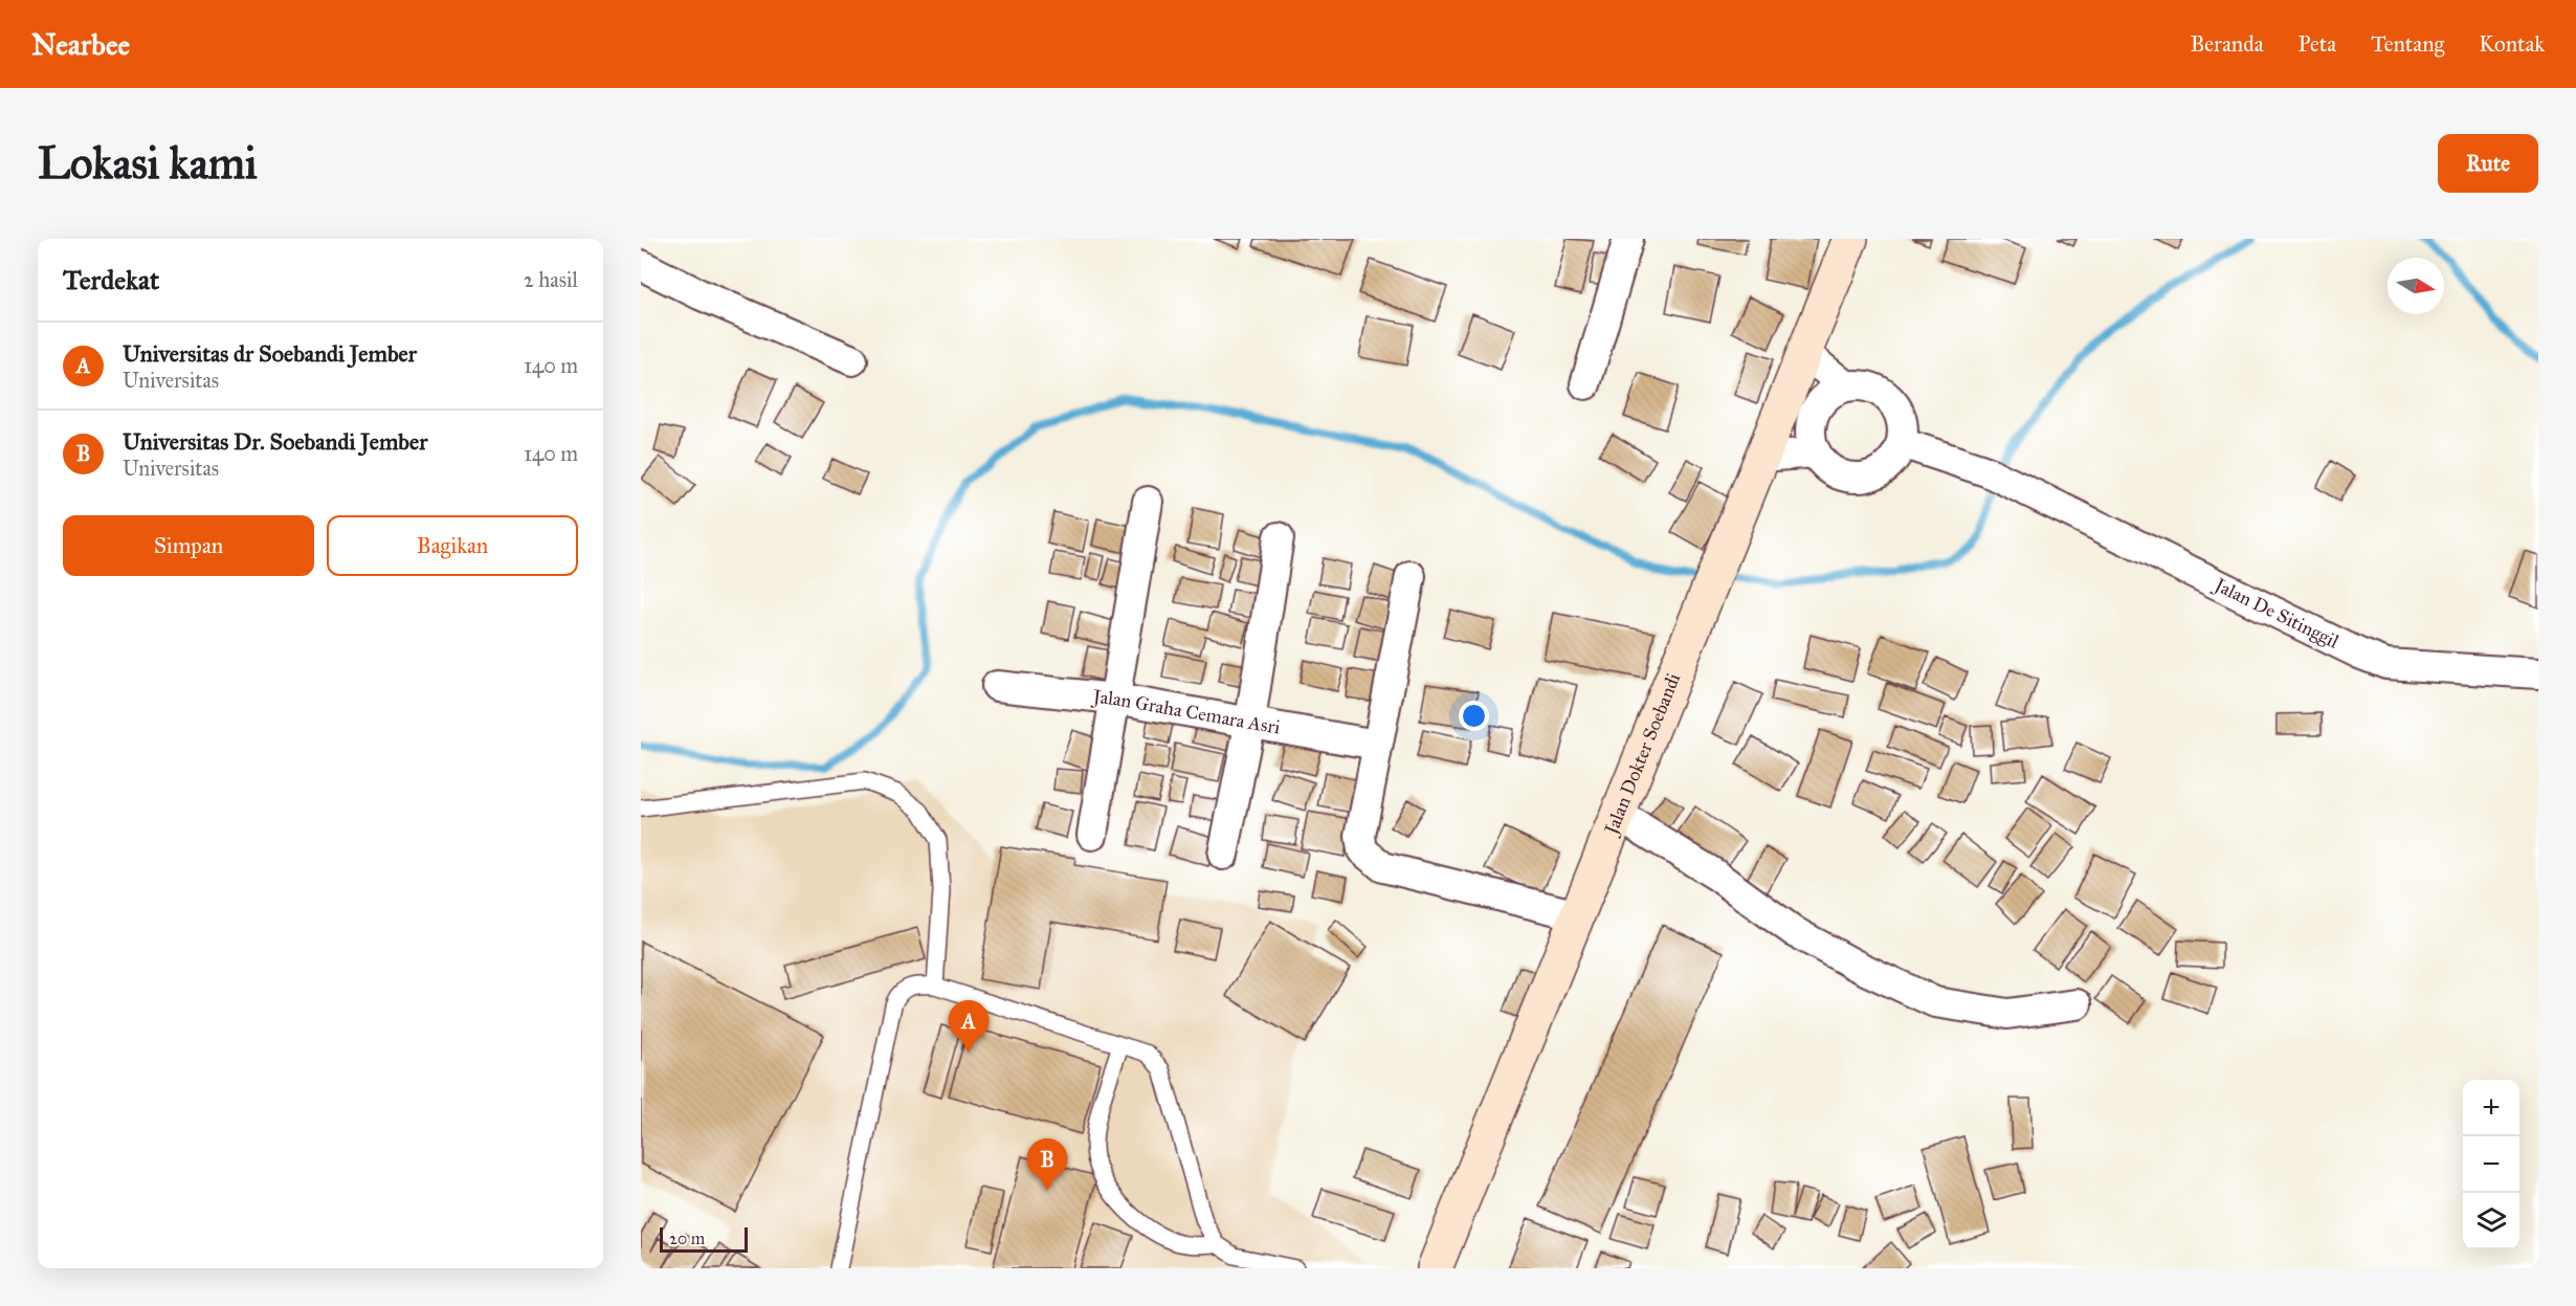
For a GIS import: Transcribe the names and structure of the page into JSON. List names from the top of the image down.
{
  "streets": {
    "main road": ["Jalan Dokter Soebandi"],
    "street": ["Jalan De Sitinggil", "Jalan Graha Cemara Asri"]
  },
  "scale_bar": "20 m",
  "north": "right",
  "page": {
    "header": "Nearbee",
    "nav": [
      "Beranda",
      "Peta",
      "Tentang",
      "Kontak"
    ],
    "buttons": [
      "Rute",
      ["Simpan", "Bagikan"]
    ],
    "title": "Lokasi kami",
    "heading": ["Terdekat", "2 hasil"],
    "list": [
      {
        "mark": "A",
        "name": "Universitas dr Soebandi Jember",
        "note": "Universitas",
        "value": "140 m"
      },
      {
        "mark": "B",
        "name": "Universitas Dr. Soebandi Jember",
        "note": "Universitas",
        "value": "140 m"
      }
    ],
    "pins": ["A", "B"],
    "map_buttons": ["+", "−"],
    "scale": "20 m"
  }
}
